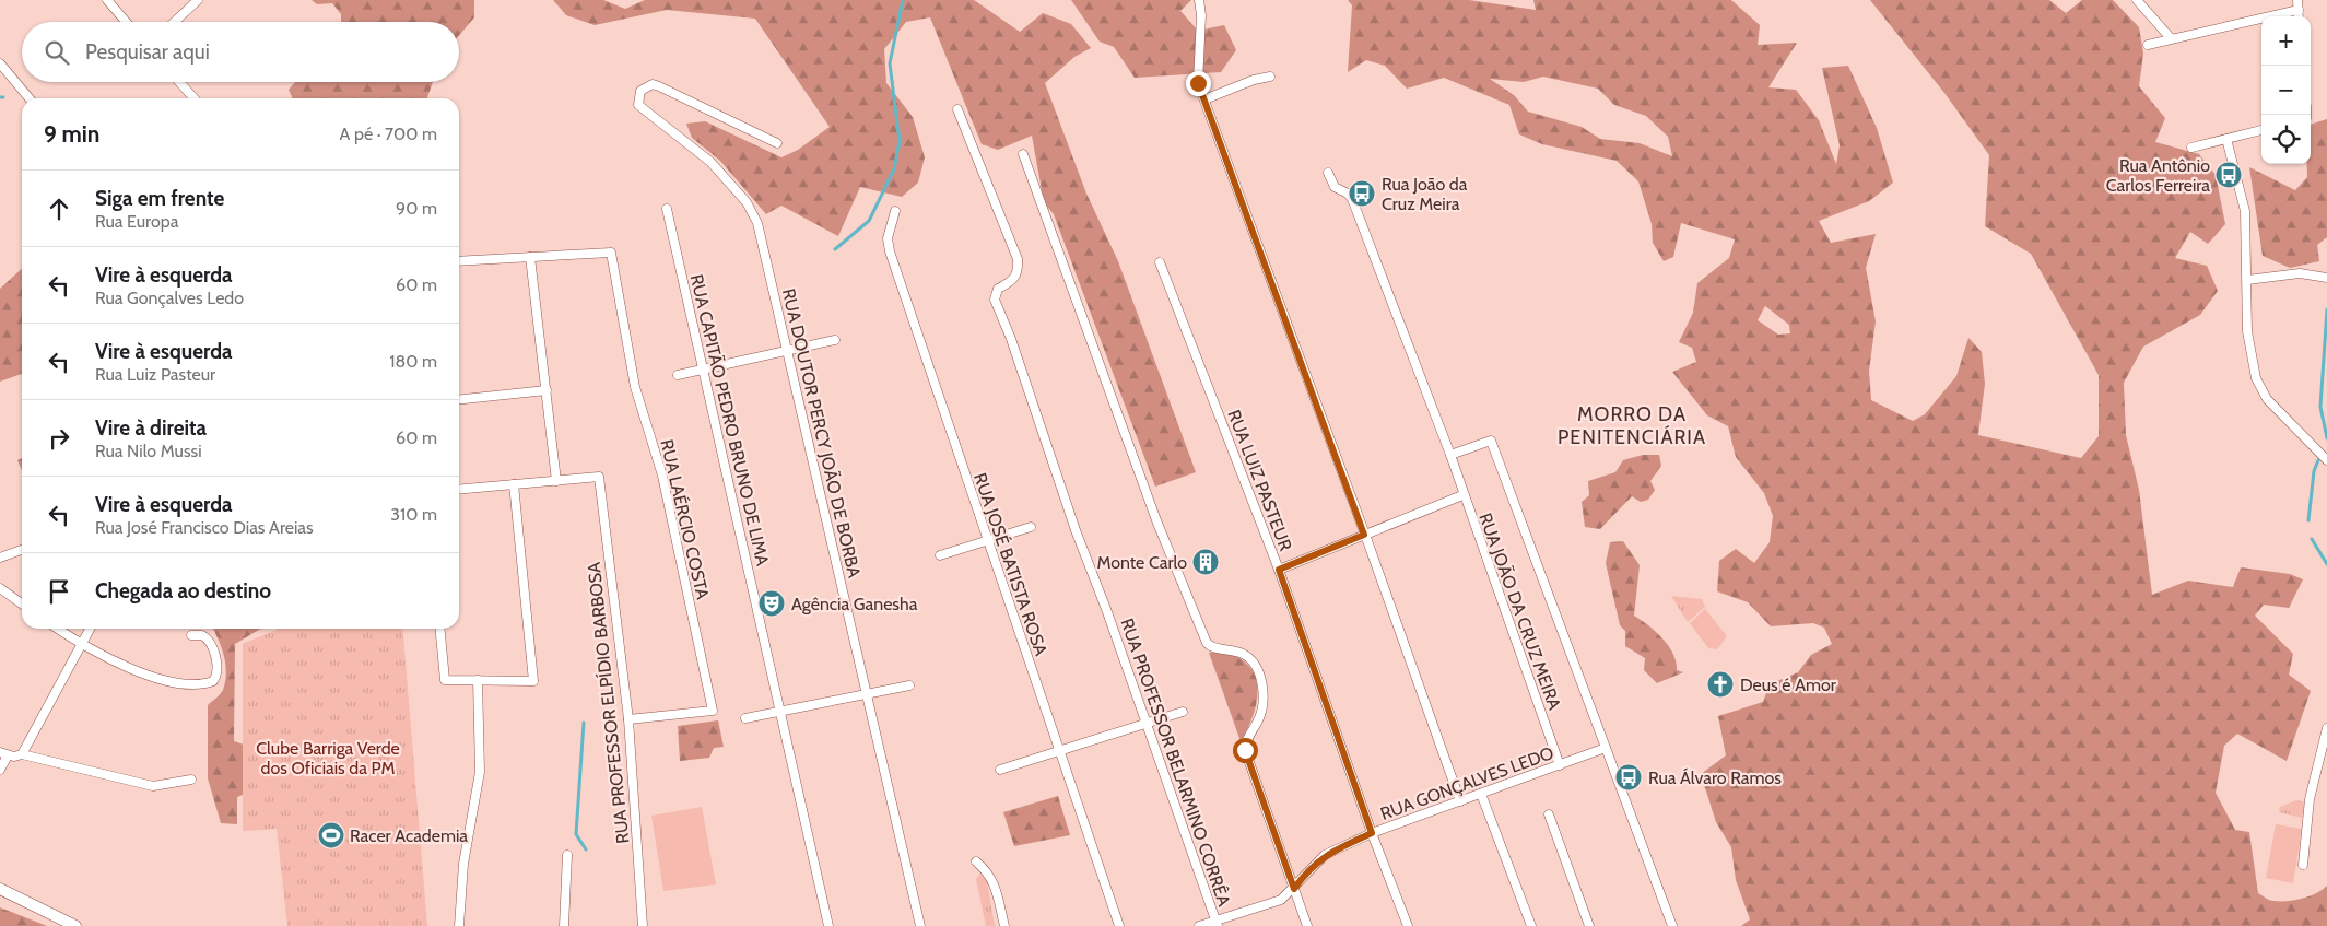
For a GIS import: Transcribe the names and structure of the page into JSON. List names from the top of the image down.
{
  "streets": {
    "street": [
      "RUA CAPITÃO PEDRO BRUNO DE LIMA",
      "RUA DOUTOR PERCY JOÃO DE BORBA",
      "RUA LUIZ PASTEUR",
      "RUA LAÉRCIO COSTA",
      "RUA JOSÉ BATISTA ROSA",
      "RUA JOÃO DA CRUZ MEIRA",
      "RUA PROFESSOR ELPÍDIO BARBOSA",
      "RUA PROFESSOR BELARMINO CORRÊA",
      "RUA GONÇALVES LEDO"
    ]
  },
  "crossings": [
    ["RUA LUIZ PASTEUR", "RUA GONÇALVES LEDO"],
    ["RUA LAÉRCIO COSTA", "RUA PROFESSOR ELPÍDIO BARBOSA"],
    ["RUA JOÃO DA CRUZ MEIRA", "RUA GONÇALVES LEDO"],
    ["RUA PROFESSOR BELARMINO CORRÊA", "RUA GONÇALVES LEDO"]
  ],
  "districts": ["MORRO DA PENITENCIÁRIA"],
  "parks": ["Clube Barriga Verde dos Oficiais da PM"],
  "places": {
    "bus stop": ["Rua Antônio Carlos Ferreira", "Rua João da Cruz Meira", "Rua Álvaro Ramos"],
    "building": ["Monte Carlo"],
    "theatre": ["Agência Ganesha"],
    "church": ["Deus é Amor"],
    "sports": ["Racer Academia"]
  },
  "page": {
    "map_buttons": ["+", "−"],
    "search": "Pesquisar aqui",
    "heading": ["9 min", "A pé · 700 m"],
    "list": [
      ["Siga em frente", "Rua Europa", "90 m"],
      ["Vire à esquerda", "Rua Gonçalves Ledo", "60 m"],
      ["Vire à esquerda", "Rua Luiz Pasteur", "180 m"],
      ["Vire à direita", "Rua Nilo Mussi", "60 m"],
      ["Vire à esquerda", "Rua José Francisco Dias Areias", "310 m"],
      "Chegada ao destino"
    ]
  }
}
